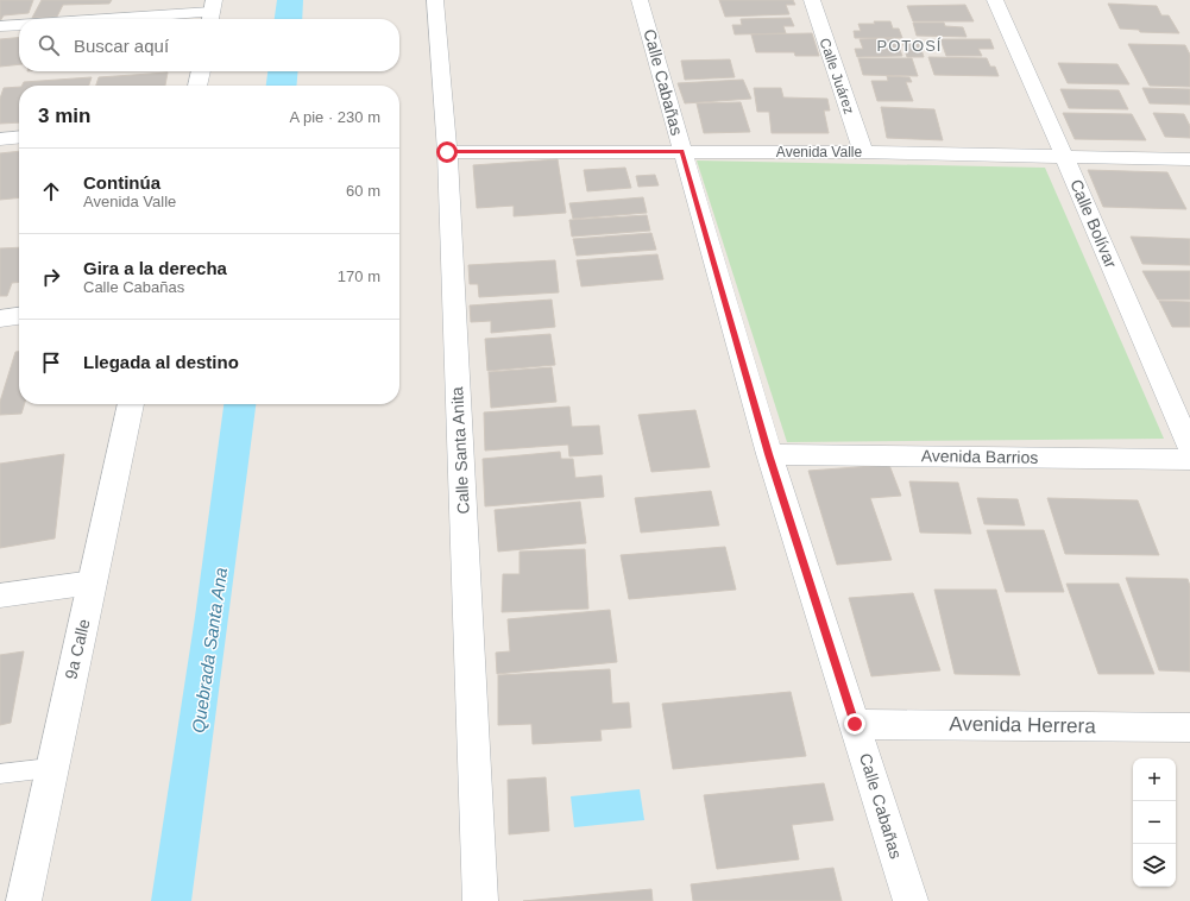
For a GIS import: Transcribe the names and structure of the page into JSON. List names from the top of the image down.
{
  "streets": {
    "street": [
      "Calle Juárez",
      "Calle Cabañas",
      "Avenida Valle",
      "Calle Bolívar",
      "Calle Santa Anita",
      "Avenida Barrios",
      "9a Calle",
      "Avenida Herrera"
    ]
  },
  "crossings": [
    ["Calle Juárez", "Avenida Valle"],
    ["Calle Cabañas", "Avenida Valle"],
    ["Calle Cabañas", "Avenida Barrios"],
    ["Calle Cabañas", "Avenida Herrera"],
    ["Avenida Valle", "Calle Bolívar"],
    ["Avenida Valle", "Calle Santa Anita"]
  ],
  "districts": ["POTOSÍ"],
  "water": ["Quebrada Santa Ana"],
  "page": {
    "search": "Buscar aquí",
    "heading": ["3 min", "A pie · 230 m"],
    "list": [
      ["Continúa", "Avenida Valle", "60 m"],
      ["Gira a la derecha", "Calle Cabañas", "170 m"],
      "Llegada al destino"
    ],
    "map_buttons": ["+", "−"]
  }
}
